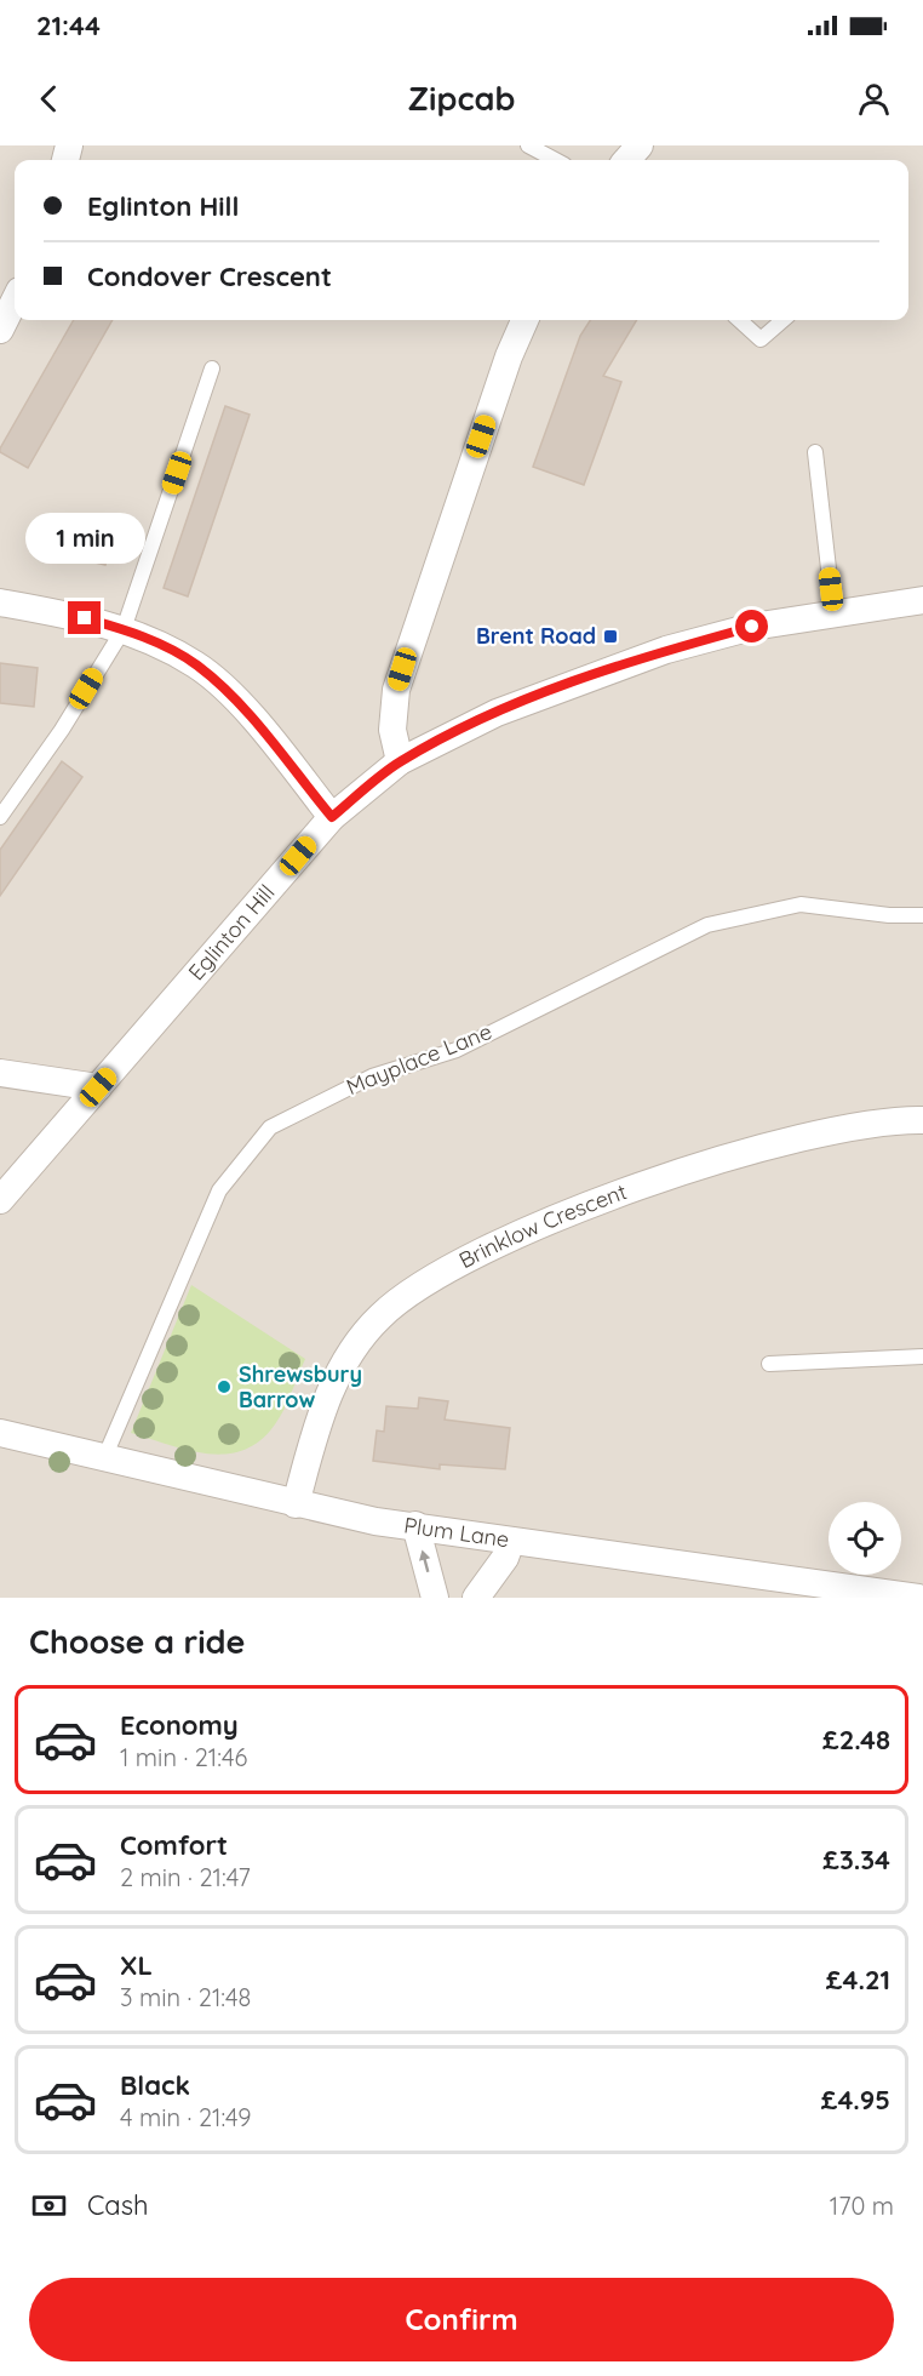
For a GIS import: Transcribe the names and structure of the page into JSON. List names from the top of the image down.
{
  "streets": {
    "street": ["Eglinton Hill", "Brinklow Crescent", "Plum Lane"],
    "lane": ["Mayplace Lane"]
  },
  "crossings": [
    ["Mayplace Lane", "Plum Lane"],
    ["Brinklow Crescent", "Plum Lane"]
  ],
  "places": {
    "transit": ["Brent Road"],
    "other": ["Shrewsbury Barrow"]
  },
  "page": {
    "status": "21:44",
    "header": "Zipcab",
    "banner": ["Eglinton Hill", "Condover Crescent"],
    "bubble": "1 min",
    "heading": "Choose a ride",
    "list": [
      {
        "name": "Economy",
        "note": "1 min · 21:46",
        "value": "£2.48"
      },
      {
        "name": "Comfort",
        "note": "2 min · 21:47",
        "value": "£3.34"
      },
      {
        "name": "XL",
        "note": "3 min · 21:48",
        "value": "£4.21"
      },
      {
        "name": "Black",
        "note": "4 min · 21:49",
        "value": "£4.95"
      }
    ],
    "pay": ["Cash", "170 m"],
    "buttons": "Confirm"
  }
}
